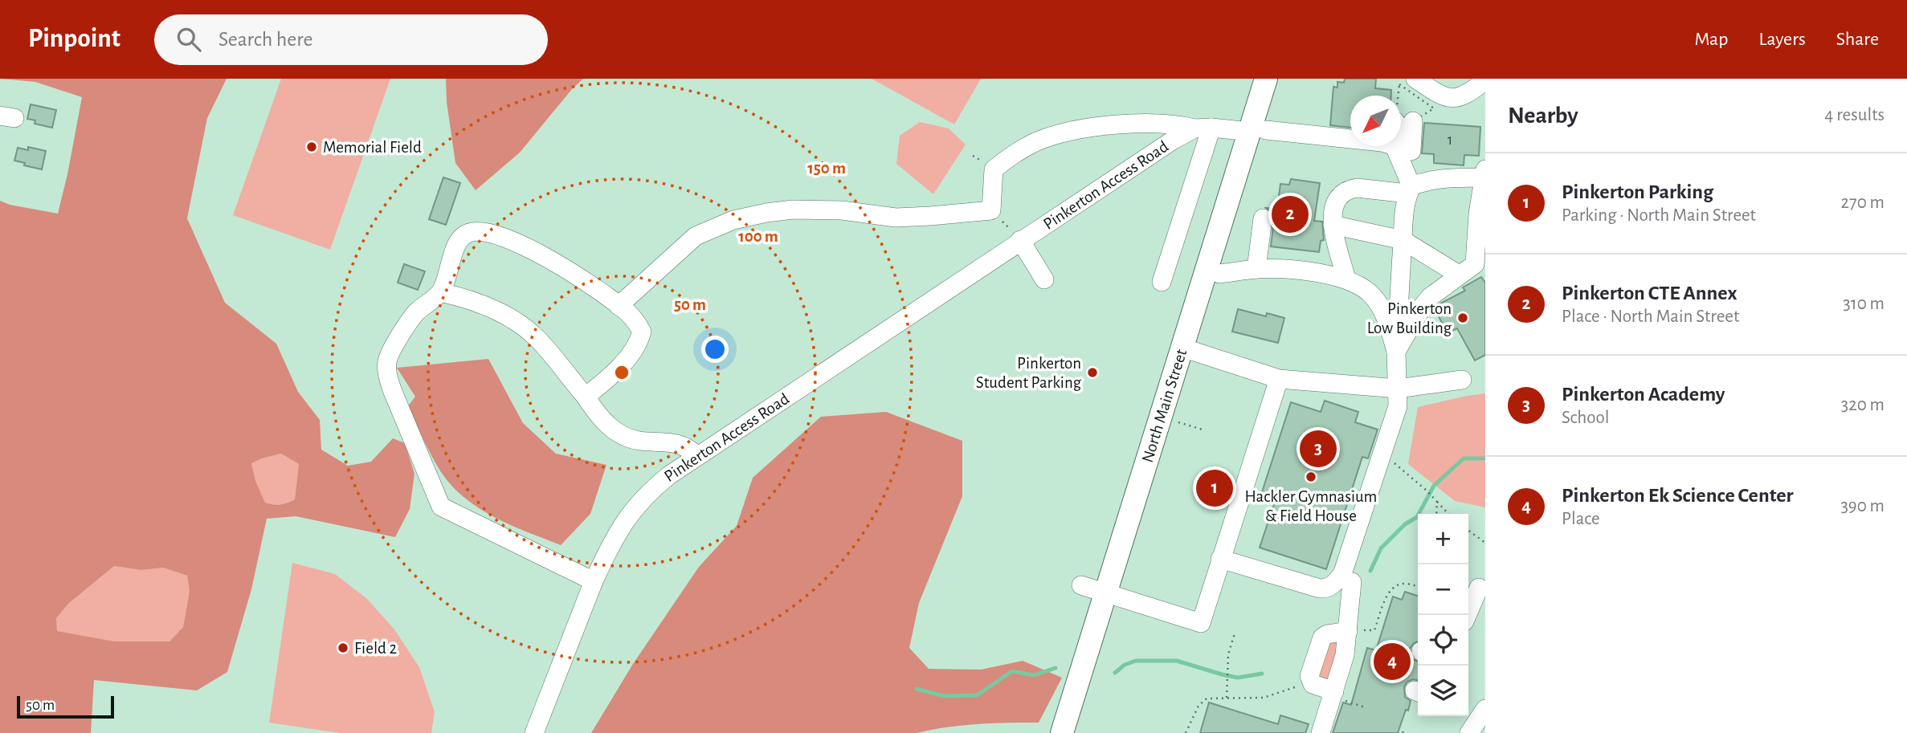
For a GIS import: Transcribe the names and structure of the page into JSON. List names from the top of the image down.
{
  "streets": {
    "main road": ["North Main Street"],
    "street": ["Pinkerton Access Road"]
  },
  "places": [
    "Memorial Field",
    "Pinkerton Low Building",
    "Pinkerton Student Parking",
    "Hackler Gymnasium & Field House",
    "Field 2"
  ],
  "house_numbers": ["1"],
  "scale_bar": "50 m",
  "north": "bottom left",
  "page": {
    "header": "Pinpoint",
    "search": "Search here",
    "nav": ["Map", "Layers", "Share"],
    "heading": ["Nearby", "4 results"],
    "list": [
      {
        "mark": "1",
        "name": "Pinkerton Parking",
        "note": "Parking · North Main Street",
        "value": "270 m"
      },
      {
        "mark": "2",
        "name": "Pinkerton CTE Annex",
        "note": "Place · North Main Street",
        "value": "310 m"
      },
      {
        "mark": "3",
        "name": "Pinkerton Academy",
        "note": "School",
        "value": "320 m"
      },
      {
        "mark": "4",
        "name": "Pinkerton Ek Science Center",
        "note": "Place",
        "value": "390 m"
      }
    ],
    "pins": [
      "2",
      "3",
      "1",
      "4"
    ],
    "map_buttons": ["+", "−"],
    "scale": "50 m"
  },
  "rings": ["150 m", "100 m", "50 m"]
}
